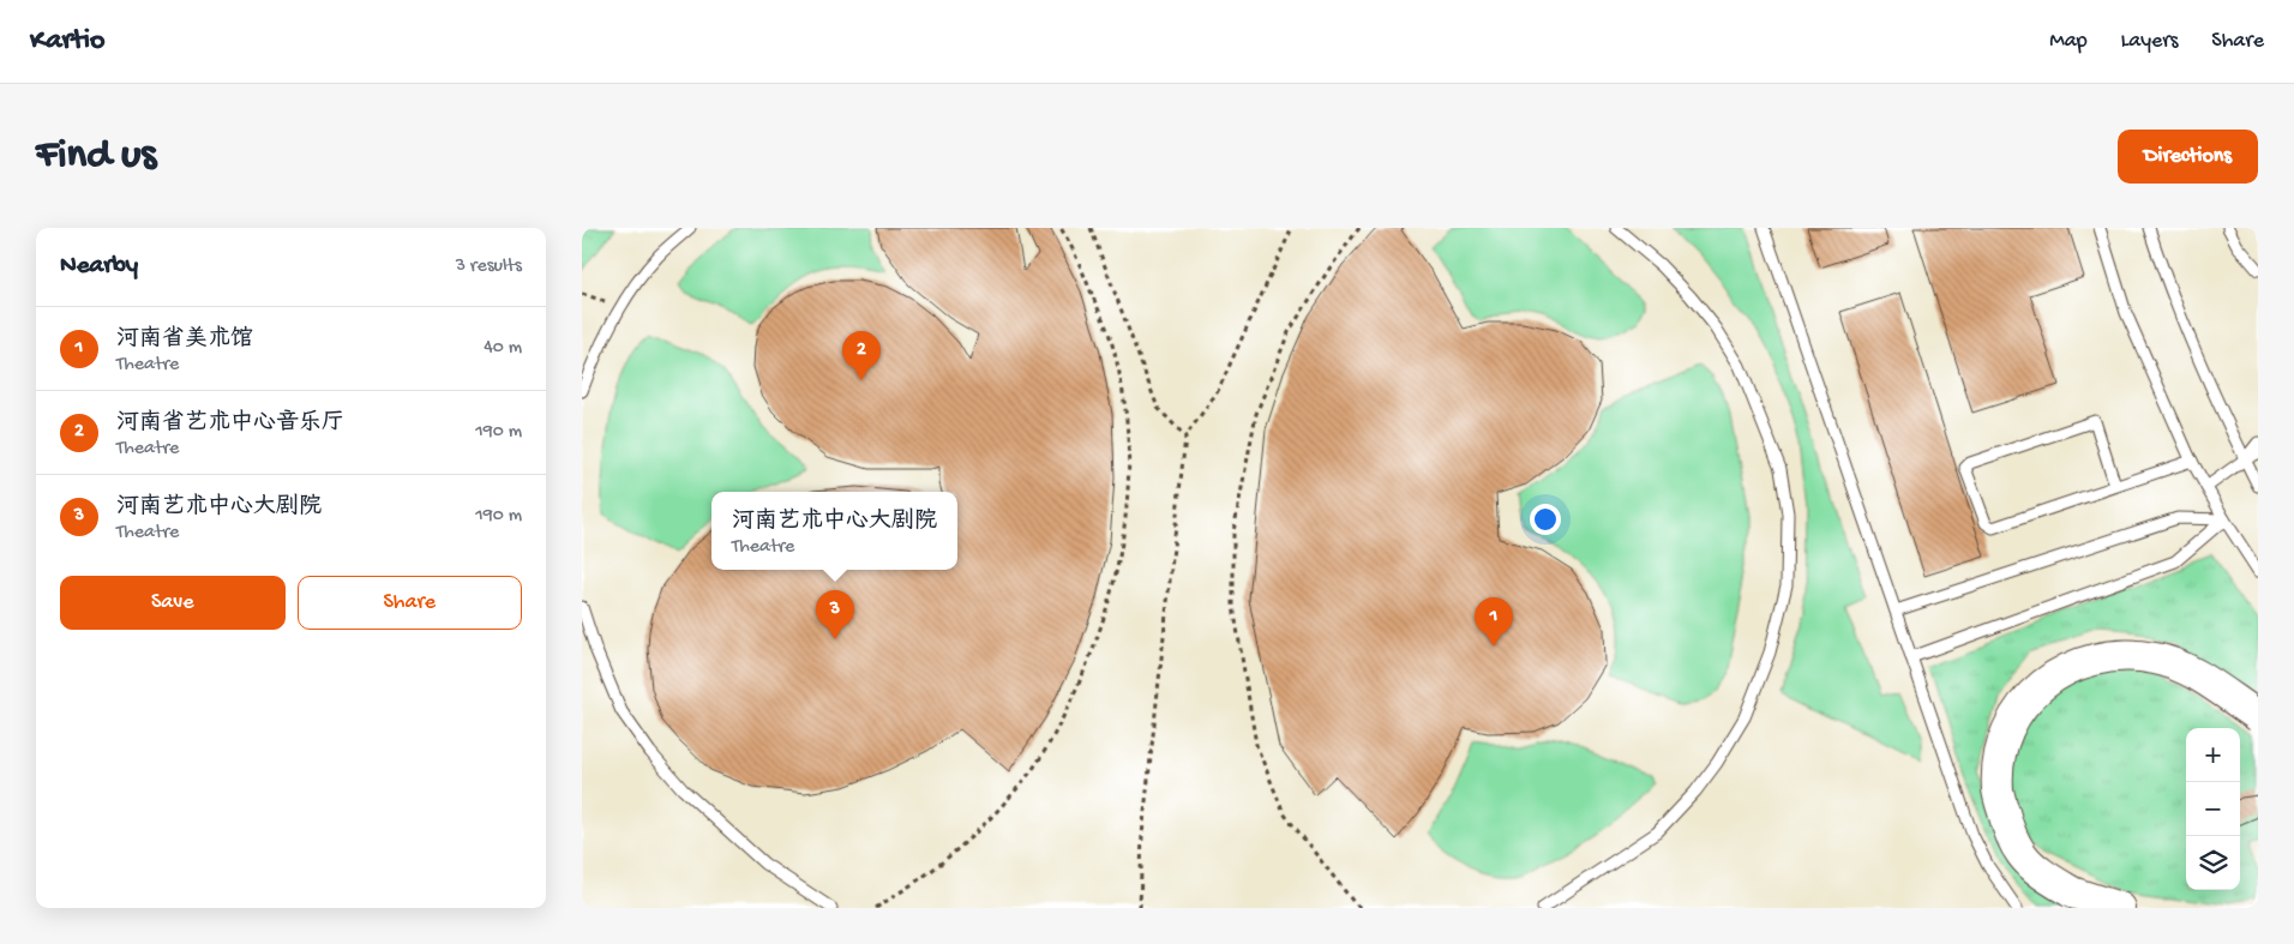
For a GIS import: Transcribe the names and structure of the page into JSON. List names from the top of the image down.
{
  "page": {
    "header": "Kartio",
    "nav": ["Map", "Layers", "Share"],
    "buttons": [
      "Directions",
      ["Save", "Share"]
    ],
    "title": "Find us",
    "heading": ["Nearby", "3 results"],
    "list": [
      {
        "mark": "1",
        "name": "河南省美术馆",
        "note": "Theatre",
        "value": "40 m"
      },
      {
        "mark": "2",
        "name": "河南省艺术中心音乐厅",
        "note": "Theatre",
        "value": "190 m"
      },
      {
        "mark": "3",
        "name": "河南艺术中心大剧院",
        "note": "Theatre",
        "value": "190 m"
      }
    ],
    "pins": ["2", "3", "1"],
    "popup": ["河南艺术中心大剧院", "Theatre"],
    "map_buttons": ["+", "−"]
  }
}
